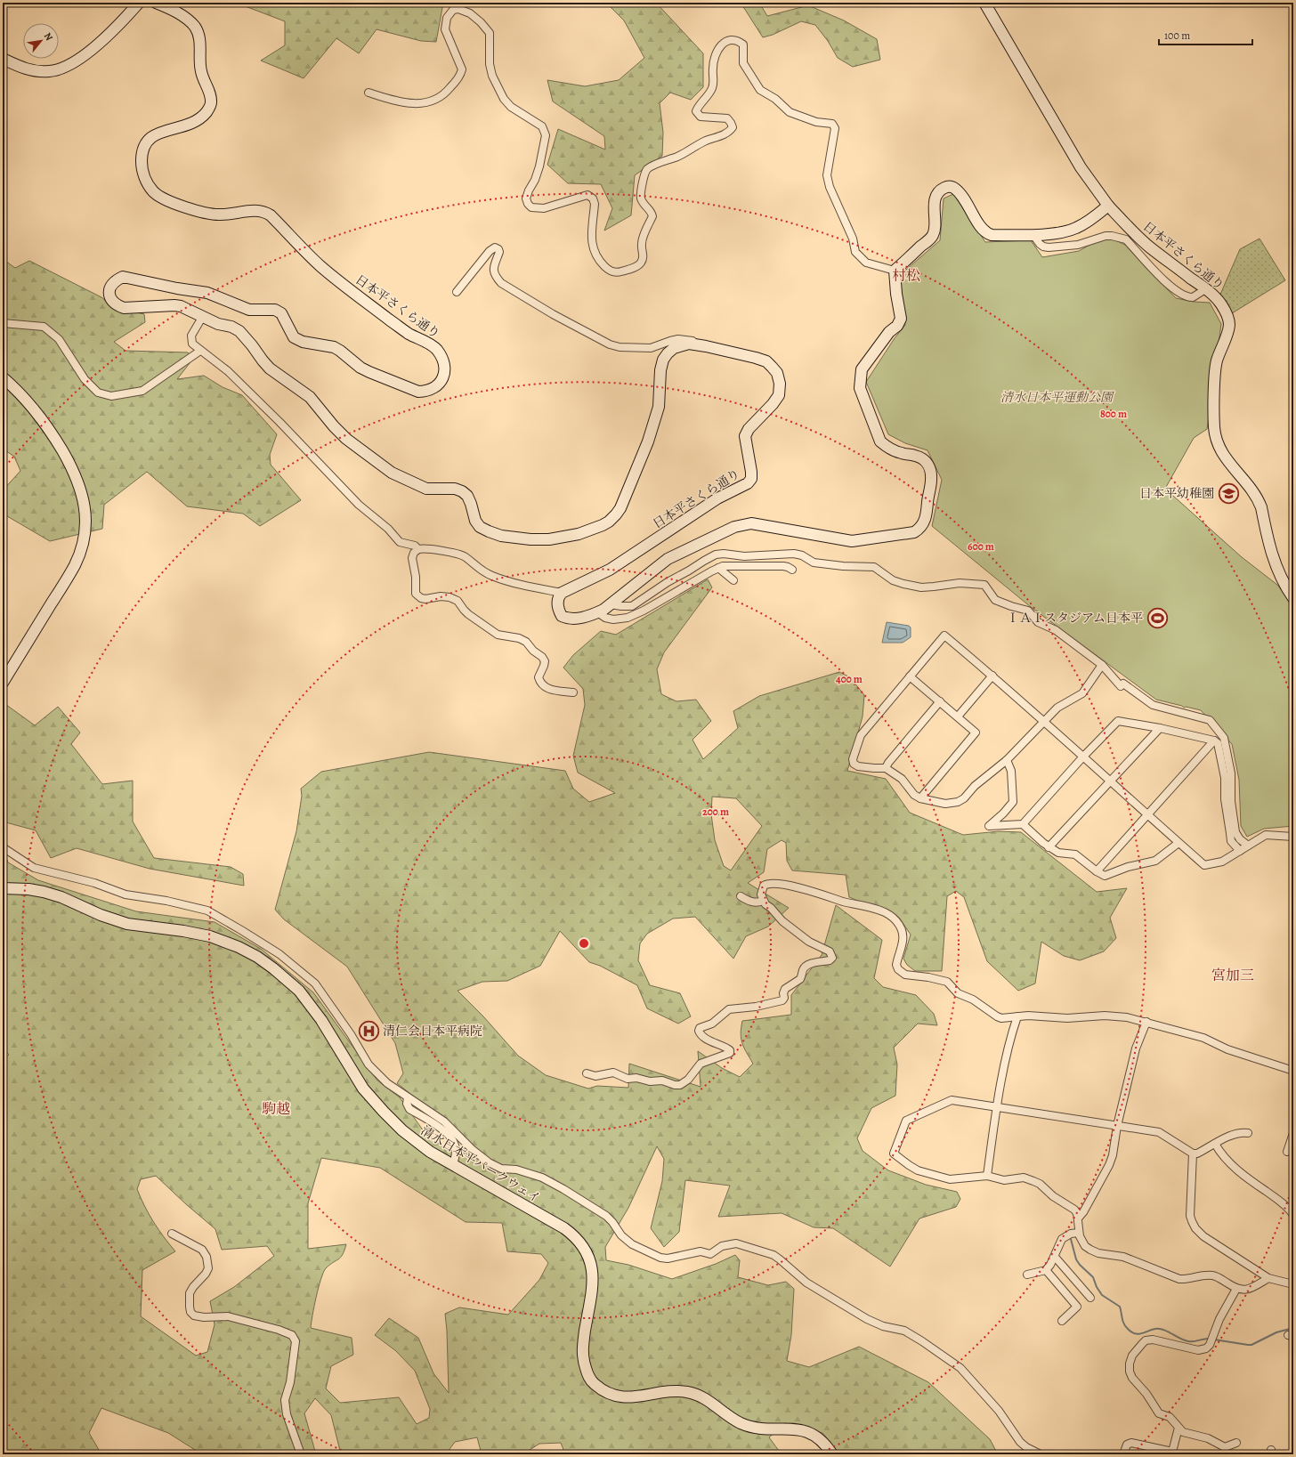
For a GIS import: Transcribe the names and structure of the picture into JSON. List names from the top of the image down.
{
  "streets": {
    "street": ["日本平さくら通り", "清水日本平パークウェイ"]
  },
  "districts": ["村松", "宮加三", "駒越"],
  "parks": ["清水日本平運動公園"],
  "places": {
    "school or university": ["日本平幼稚園"],
    "sports": ["ＩＡＩスタジアム日本平"],
    "hospital": ["清仁会日本平病院"]
  },
  "scale_bar": "100 m",
  "north": "top right",
  "rings": [
    "800 m",
    "600 m",
    "400 m",
    "200 m"
  ]
}
